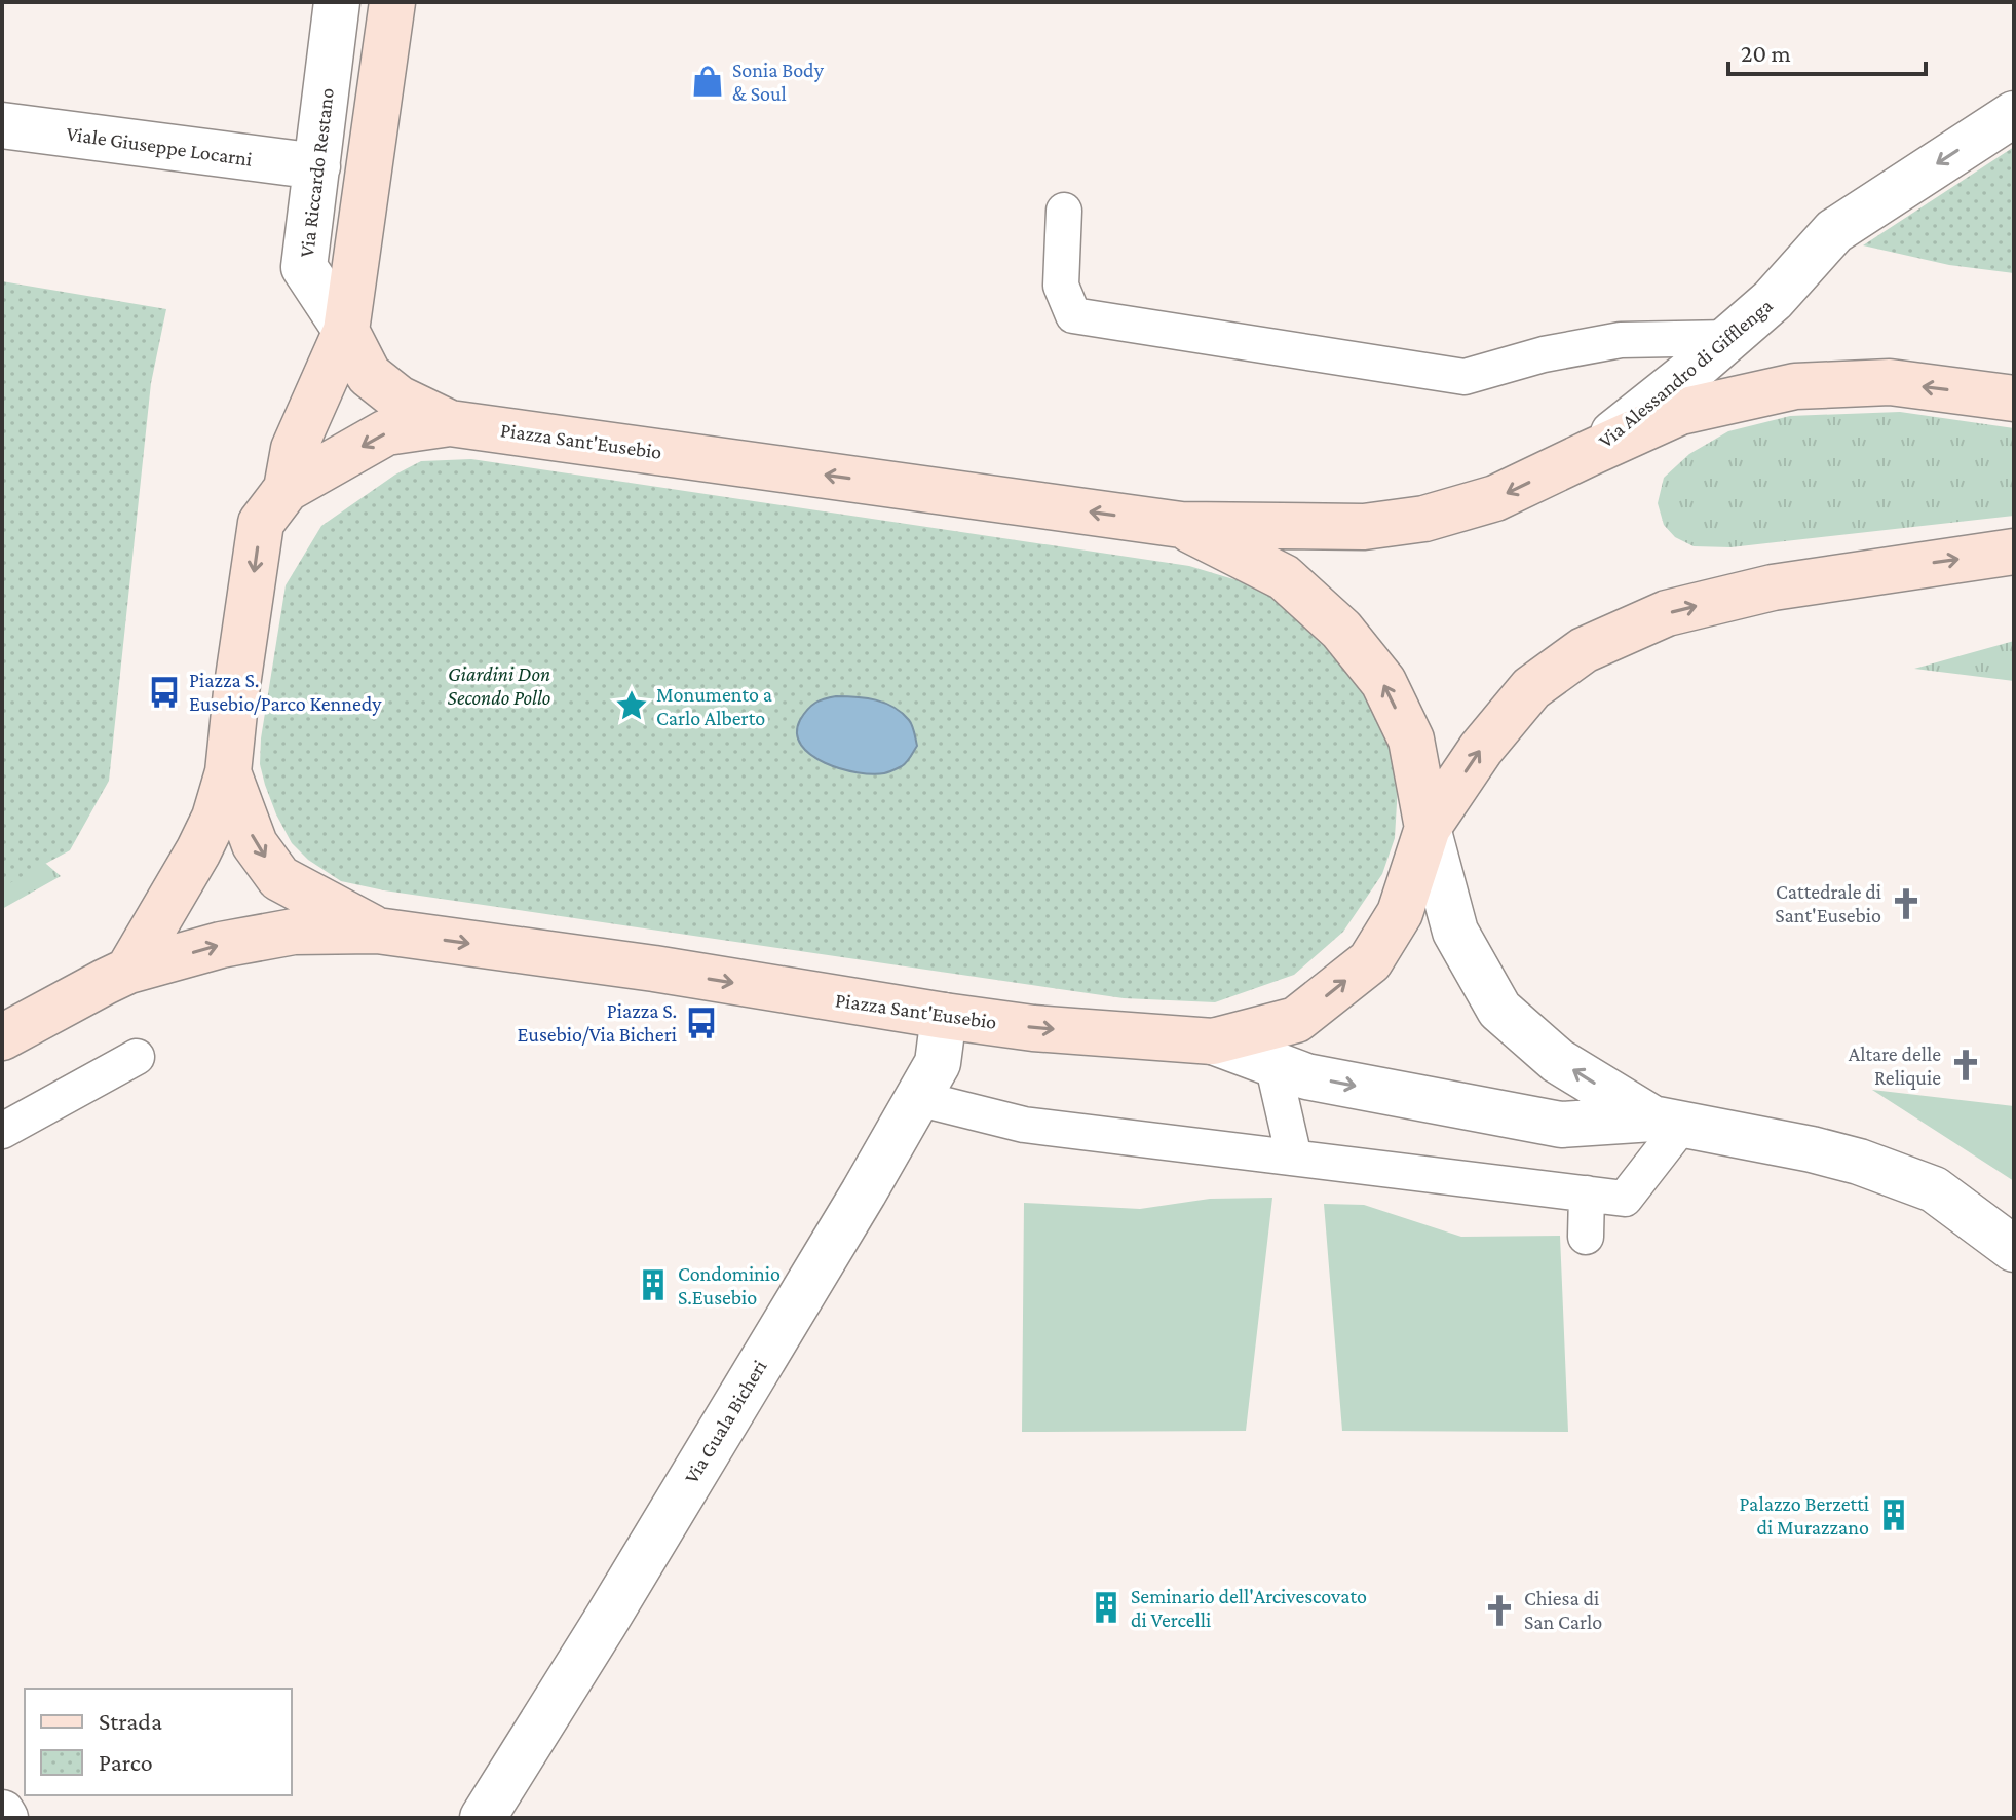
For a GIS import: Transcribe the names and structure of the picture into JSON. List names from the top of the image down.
{
  "streets": {
    "main road": ["Via Riccardo Restano", "Piazza Sant'Eusebio"],
    "street": ["Viale Giuseppe Locarni", "Via Alessandro di Gifflenga", "Via Guala Bicheri"]
  },
  "crossings": [
    ["Viale Giuseppe Locarni", "Via Riccardo Restano"],
    ["Via Riccardo Restano", "Piazza Sant'Eusebio"],
    ["Via Alessandro di Gifflenga", "Piazza Sant'Eusebio"],
    ["Piazza Sant'Eusebio", "Via Guala Bicheri"]
  ],
  "one_way": ["Via Alessandro di Gifflenga"],
  "parks": ["Giardini Don Secondo Pollo"],
  "places": {
    "shop": ["Sonia Body & Soul"],
    "bus stop": ["Piazza S. Eusebio/Parco Kennedy", "Piazza S. Eusebio/Via Bicheri"],
    "place": ["Monumento a Carlo Alberto"],
    "church": ["Cattedrale di Sant'Eusebio", "Altare delle Reliquie", "Chiesa di San Carlo"],
    "building": ["Condominio S.Eusebio", "Palazzo Berzetti di Murazzano", "Seminario dell'Arcivescovato di Vercelli"]
  },
  "legend": ["Strada", "Parco"],
  "scale_bar": "20 m"
}
